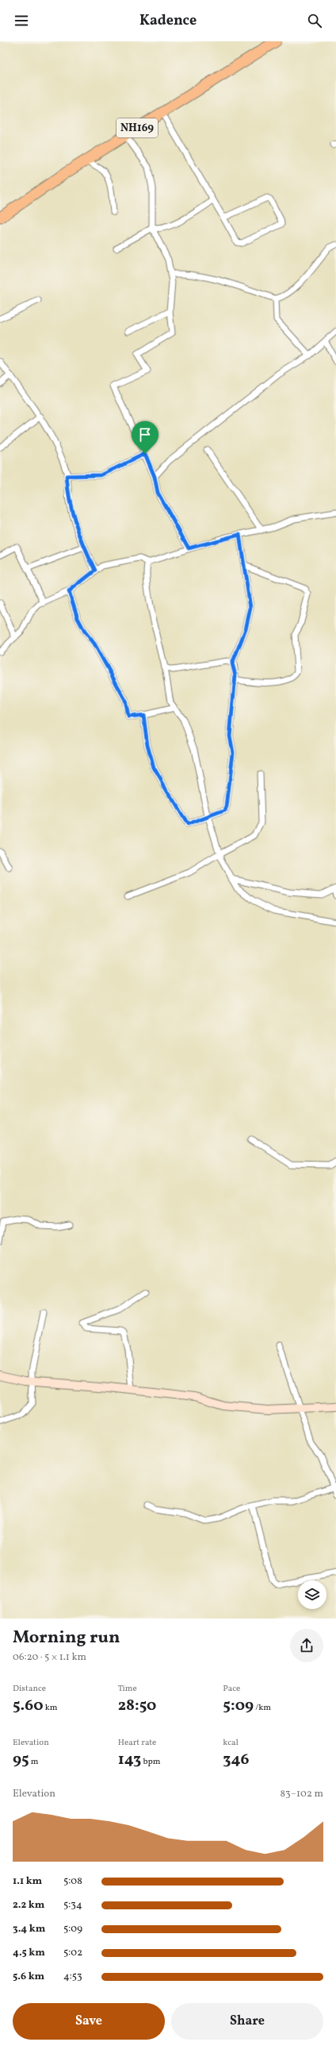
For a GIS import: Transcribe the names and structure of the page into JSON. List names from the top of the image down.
{
  "streets": {
    "highway": ["NH169"]
  },
  "page": {
    "header": "Kadence",
    "heading": ["Morning run", "06:20 · 5 × 1.1 km"],
    "stats": [
      ["Distance", "5.60 km"],
      ["Time", "28:50"],
      ["Pace", "5:09 /km"],
      ["Elevation", "95 m"],
      ["Heart rate", "143 bpm"],
      ["kcal", "346"]
    ],
    "chart": ["Elevation", "83–102 m"],
    "list": [
      {
        "name": "1.1 km",
        "note": "5:08"
      },
      {
        "name": "2.2 km",
        "note": "5:34"
      },
      {
        "name": "3.4 km",
        "note": "5:09"
      },
      {
        "name": "4.5 km",
        "note": "5:02"
      },
      {
        "name": "5.6 km",
        "note": "4:53"
      }
    ],
    "buttons": ["Save", "Share"]
  }
}
